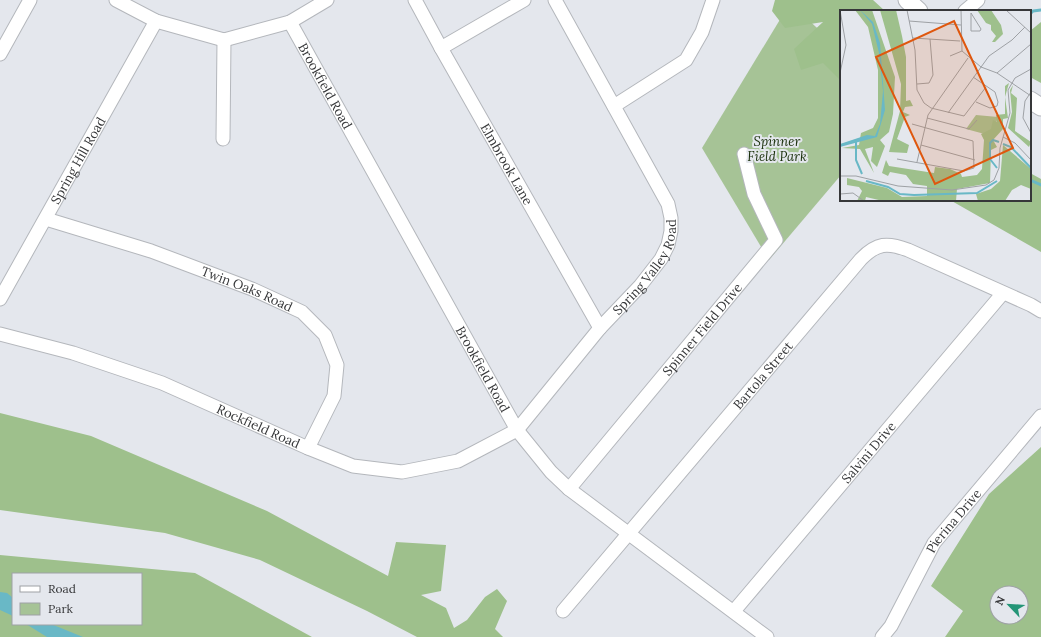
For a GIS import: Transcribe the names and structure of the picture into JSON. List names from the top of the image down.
{
  "streets": {
    "street": [
      "Brookfield Road",
      "Spring Hill Road",
      "Elmbrook Lane",
      "Spring Valley Road",
      "Twin Oaks Road",
      "Spinner Field Drive",
      "Bartola Street",
      "Rockfield Road",
      "Salvini Drive",
      "Pierina Drive"
    ]
  },
  "crossings": [
    ["Brookfield Road", "Spring Valley Road"],
    ["Brookfield Road", "Spinner Field Drive"],
    ["Brookfield Road", "Bartola Street"],
    ["Brookfield Road", "Rockfield Road"],
    ["Brookfield Road", "Salvini Drive"],
    ["Spring Hill Road", "Twin Oaks Road"],
    ["Elmbrook Lane", "Spring Valley Road"],
    ["Spring Valley Road", "Rockfield Road"],
    ["Twin Oaks Road", "Rockfield Road"],
    ["Bartola Street", "Salvini Drive"]
  ],
  "parks": ["Spinner Field Park"],
  "legend": ["Road", "Park"],
  "north": "top left"
}
